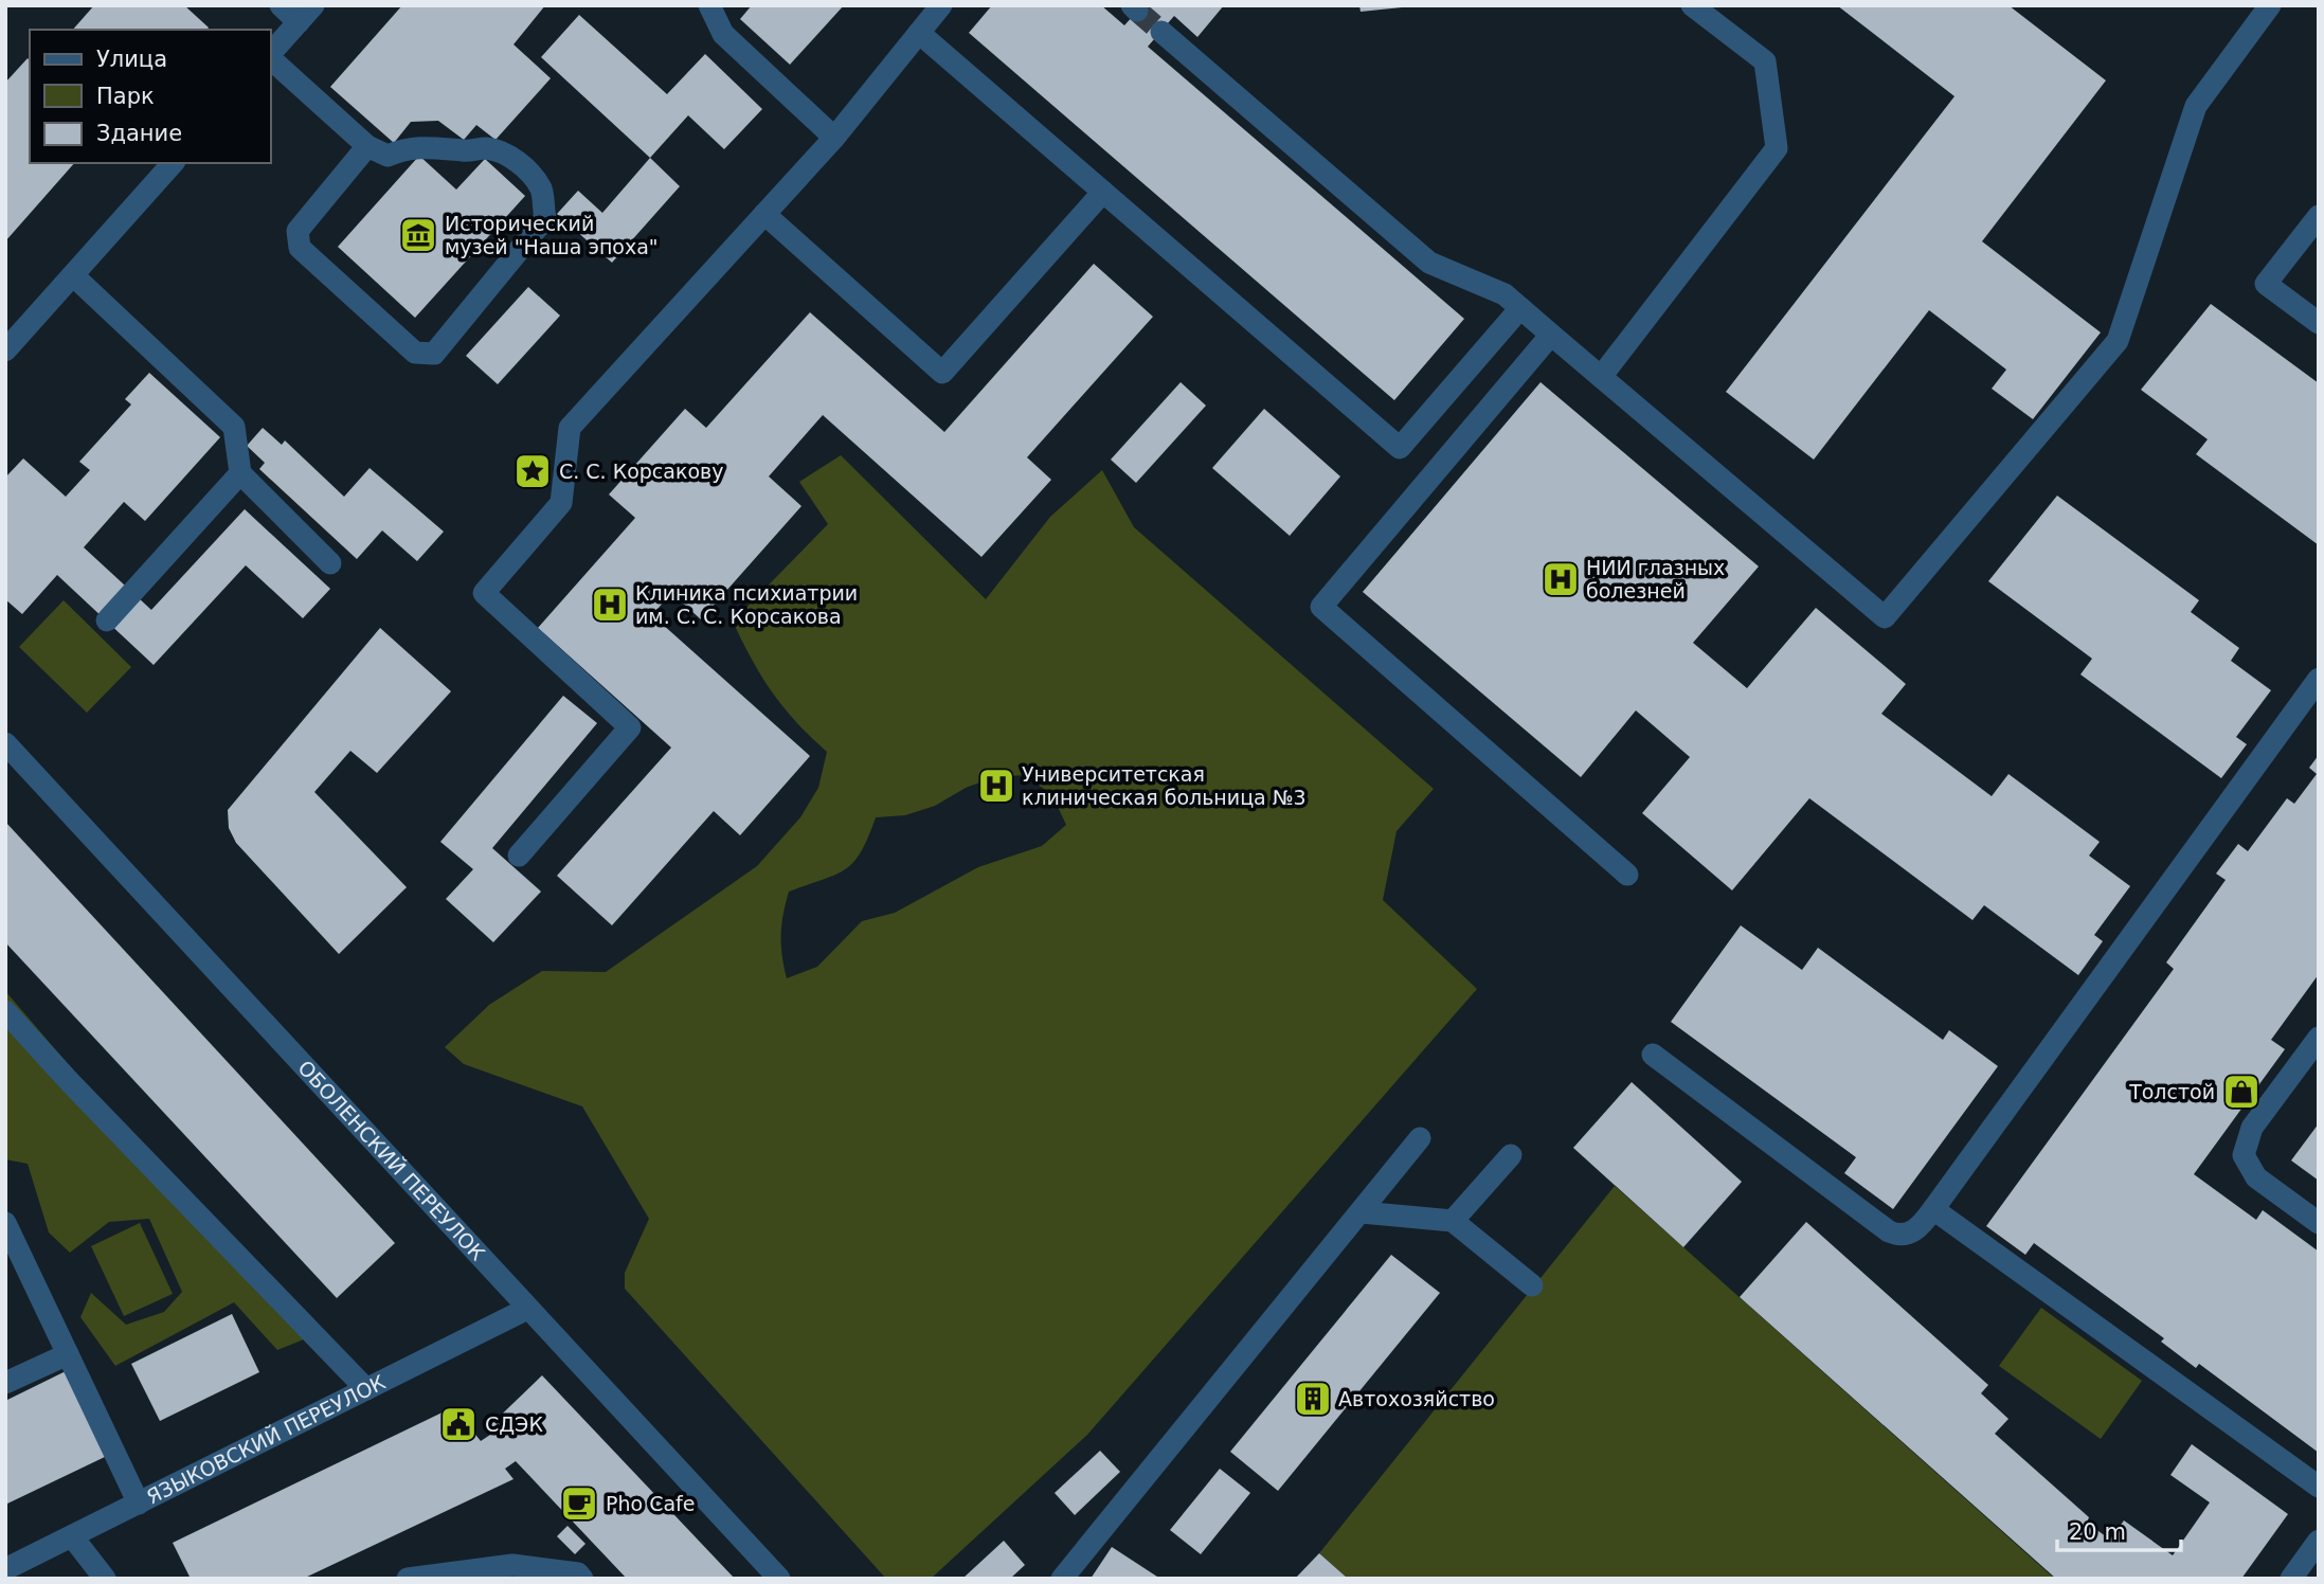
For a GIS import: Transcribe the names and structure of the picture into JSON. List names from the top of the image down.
{
  "streets": {
    "street": ["ОБОЛЕНСКИЙ ПЕРЕУЛОК", "ЯЗЫКОВСКИЙ ПЕРЕУЛОК"]
  },
  "crossings": [
    ["ОБОЛЕНСКИЙ ПЕРЕУЛОК", "ЯЗЫКОВСКИЙ ПЕРЕУЛОК"]
  ],
  "places": {
    "museum": ["Исторический музей \"Наша эпоха\""],
    "place": ["С. С. Корсакову"],
    "hospital": ["НИИ глазных болезней", "Клиника психиатрии им. С. С. Корсакова", "Университетская клиническая больница №3"],
    "shop": ["Толстой"],
    "building": ["Автохозяйство"],
    "public building": ["СДЭК"],
    "cafe": ["Pho Cafe"]
  },
  "legend": ["Улица", "Парк", "Здание"],
  "scale_bar": "20 m"
}
